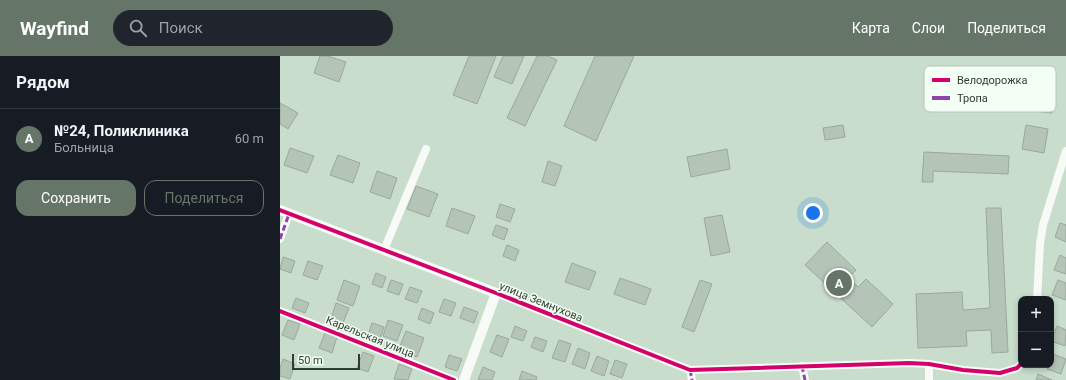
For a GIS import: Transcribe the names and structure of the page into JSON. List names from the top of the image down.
{
  "streets": {
    "street": ["улица Земнухова", "Карельская улица"]
  },
  "legend": ["Велодорожка", "Тропа"],
  "scale_bar": "50 m",
  "page": {
    "header": "Wayfind",
    "search": "Поиск",
    "nav": ["Карта", "Слои", "Поделиться"],
    "heading": "Рядом",
    "list": [
      {
        "mark": "A",
        "name": "№24, Поликлиника",
        "note": "Больница",
        "value": "60 m"
      }
    ],
    "buttons": ["Сохранить", "Поделиться"],
    "pins": "A",
    "map_buttons": ["+", "−"],
    "scale": "50 m"
  }
}
